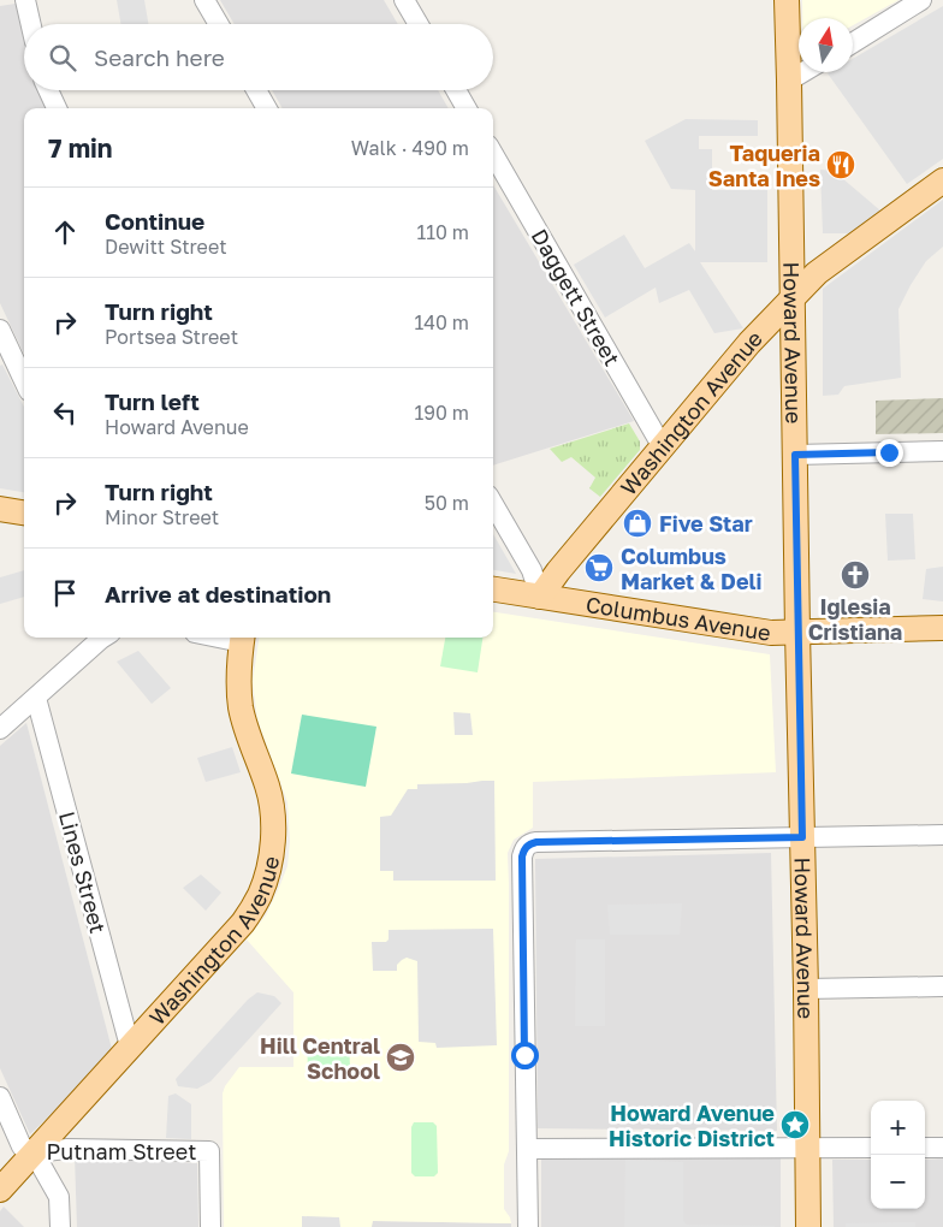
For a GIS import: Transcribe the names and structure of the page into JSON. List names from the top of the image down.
{
  "streets": {
    "main road": ["Howard Avenue", "Washington Avenue", "Columbus Avenue"],
    "street": ["Daggett Street", "Lines Street", "Putnam Street"]
  },
  "crossings": [
    ["Daggett Street", "Washington Avenue"],
    ["Howard Avenue", "Washington Avenue"],
    ["Howard Avenue", "Columbus Avenue"],
    ["Washington Avenue", "Columbus Avenue"],
    ["Washington Avenue", "Lines Street"],
    ["Washington Avenue", "Putnam Street"]
  ],
  "places": {
    "restaurant": ["Taqueria Santa Ines"],
    "shop": ["Five Star"],
    "supermarket": ["Columbus Market & Deli"],
    "church": ["Iglesia Cristiana"],
    "school or university": ["Hill Central School"],
    "place": ["Howard Avenue Historic District"]
  },
  "north": "top",
  "page": {
    "search": "Search here",
    "heading": ["7 min", "Walk · 490 m"],
    "list": [
      ["Continue", "Dewitt Street", "110 m"],
      ["Turn right", "Portsea Street", "140 m"],
      ["Turn left", "Howard Avenue", "190 m"],
      ["Turn right", "Minor Street", "50 m"],
      "Arrive at destination"
    ],
    "map_buttons": ["+", "−"]
  }
}
